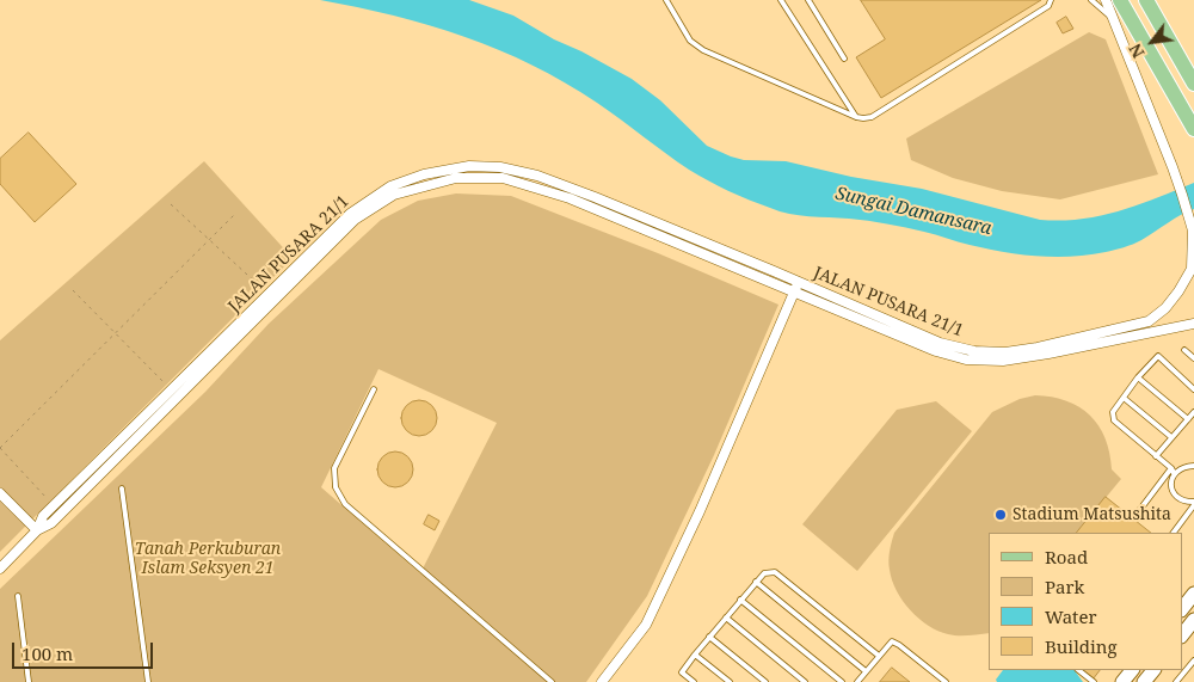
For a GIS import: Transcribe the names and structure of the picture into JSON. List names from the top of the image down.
{
  "streets": {
    "street": ["JALAN PUSARA 21/1"]
  },
  "water": ["Sungai Damansara"],
  "parks": ["Tanah Perkuburan Islam Seksyen 21"],
  "places": ["Stadium Matsushita"],
  "legend": [
    "Road",
    "Park",
    "Water",
    "Building"
  ],
  "scale_bar": "100 m",
  "north": "bottom left"
}
